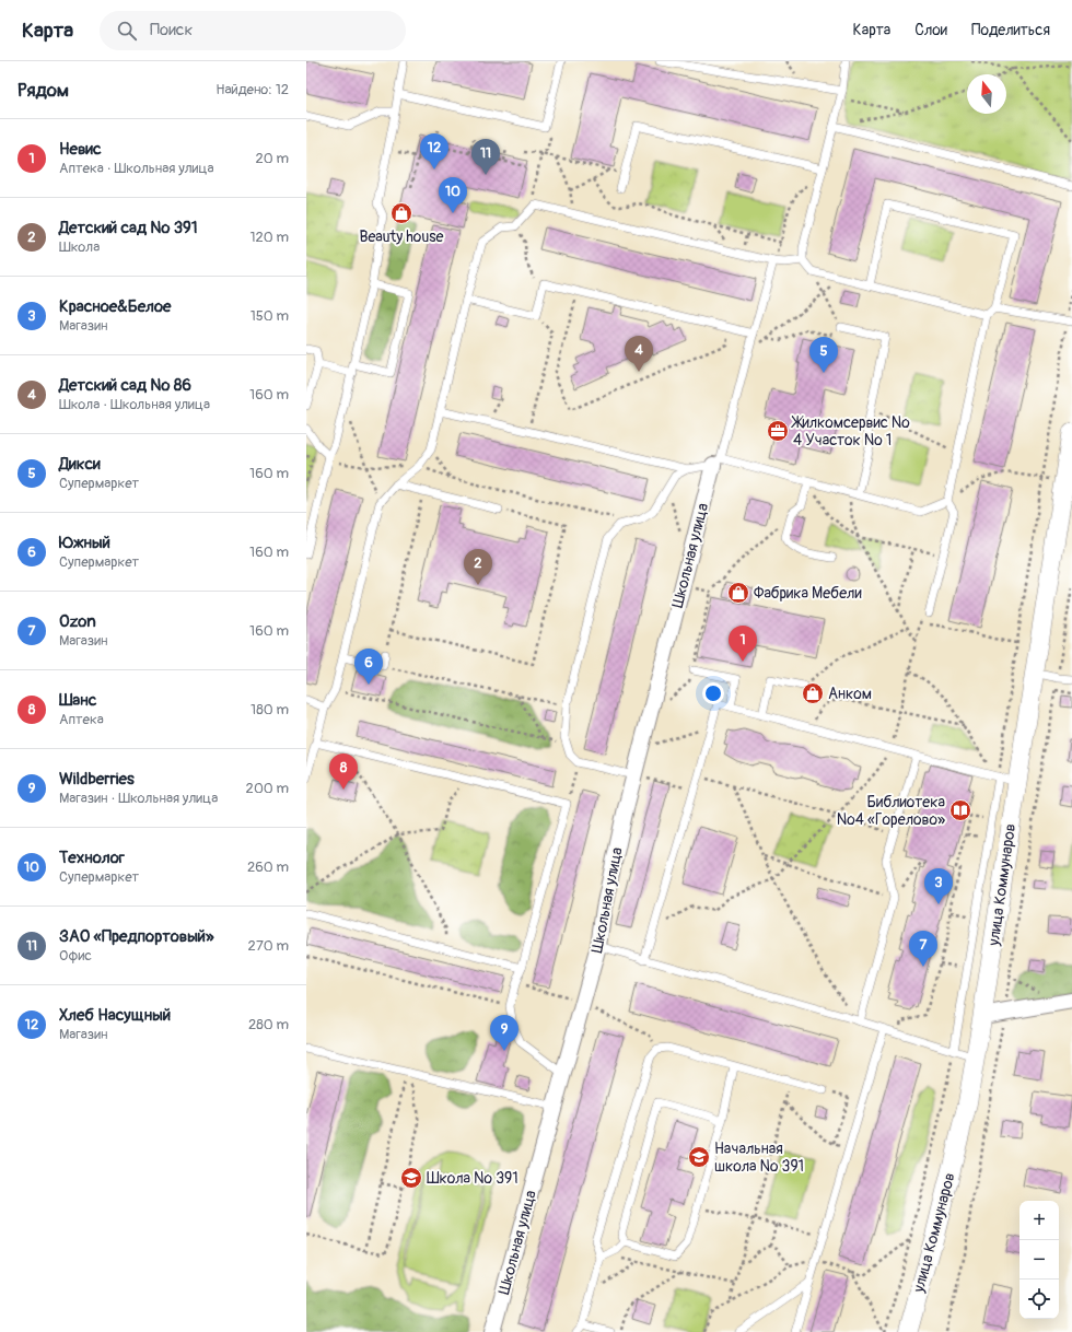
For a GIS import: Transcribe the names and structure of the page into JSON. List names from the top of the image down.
{
  "streets": {
    "street": ["Школьная улица", "улица Коммунаров"]
  },
  "places": {
    "shop": ["Beauty house", "Фабрика Мебели", "Анком"],
    "office": ["Жилкомсервис № 4 Участок № 1"],
    "library": ["Библиотека №4 «Горелово»"],
    "school or university": ["Начальная школа № 391", "Школа № 391"]
  },
  "north": "top",
  "page": {
    "header": "Карта",
    "search": "Поиск",
    "nav": ["Карта", "Слои", "Поделиться"],
    "heading": ["Рядом", "Найдено: 12"],
    "list": [
      {
        "mark": "1",
        "name": "Невис",
        "note": "Аптека · Школьная улица",
        "value": "20 m"
      },
      {
        "mark": "2",
        "name": "Детский сад № 391",
        "note": "Школа",
        "value": "120 m"
      },
      {
        "mark": "3",
        "name": "Красное&Белое",
        "note": "Магазин",
        "value": "150 m"
      },
      {
        "mark": "4",
        "name": "Детский сад № 86",
        "note": "Школа · Школьная улица",
        "value": "160 m"
      },
      {
        "mark": "5",
        "name": "Дикси",
        "note": "Супермаркет",
        "value": "160 m"
      },
      {
        "mark": "6",
        "name": "Южный",
        "note": "Супермаркет",
        "value": "160 m"
      },
      {
        "mark": "7",
        "name": "Ozon",
        "note": "Магазин",
        "value": "160 m"
      },
      {
        "mark": "8",
        "name": "Шанс",
        "note": "Аптека",
        "value": "180 m"
      },
      {
        "mark": "9",
        "name": "Wildberries",
        "note": "Магазин · Школьная улица",
        "value": "200 m"
      },
      {
        "mark": "10",
        "name": "Технолог",
        "note": "Супермаркет",
        "value": "260 m"
      },
      {
        "mark": "11",
        "name": "ЗАО «Предпортовый»",
        "note": "Офис",
        "value": "270 m"
      },
      {
        "mark": "12",
        "name": "Хлеб Насущный",
        "note": "Магазин",
        "value": "280 m"
      }
    ],
    "pins": [
      "12",
      "11",
      "10",
      "4",
      "5",
      "2",
      "1",
      "6",
      "8",
      "3",
      "7",
      "9"
    ],
    "map_buttons": ["+", "−"]
  }
}
